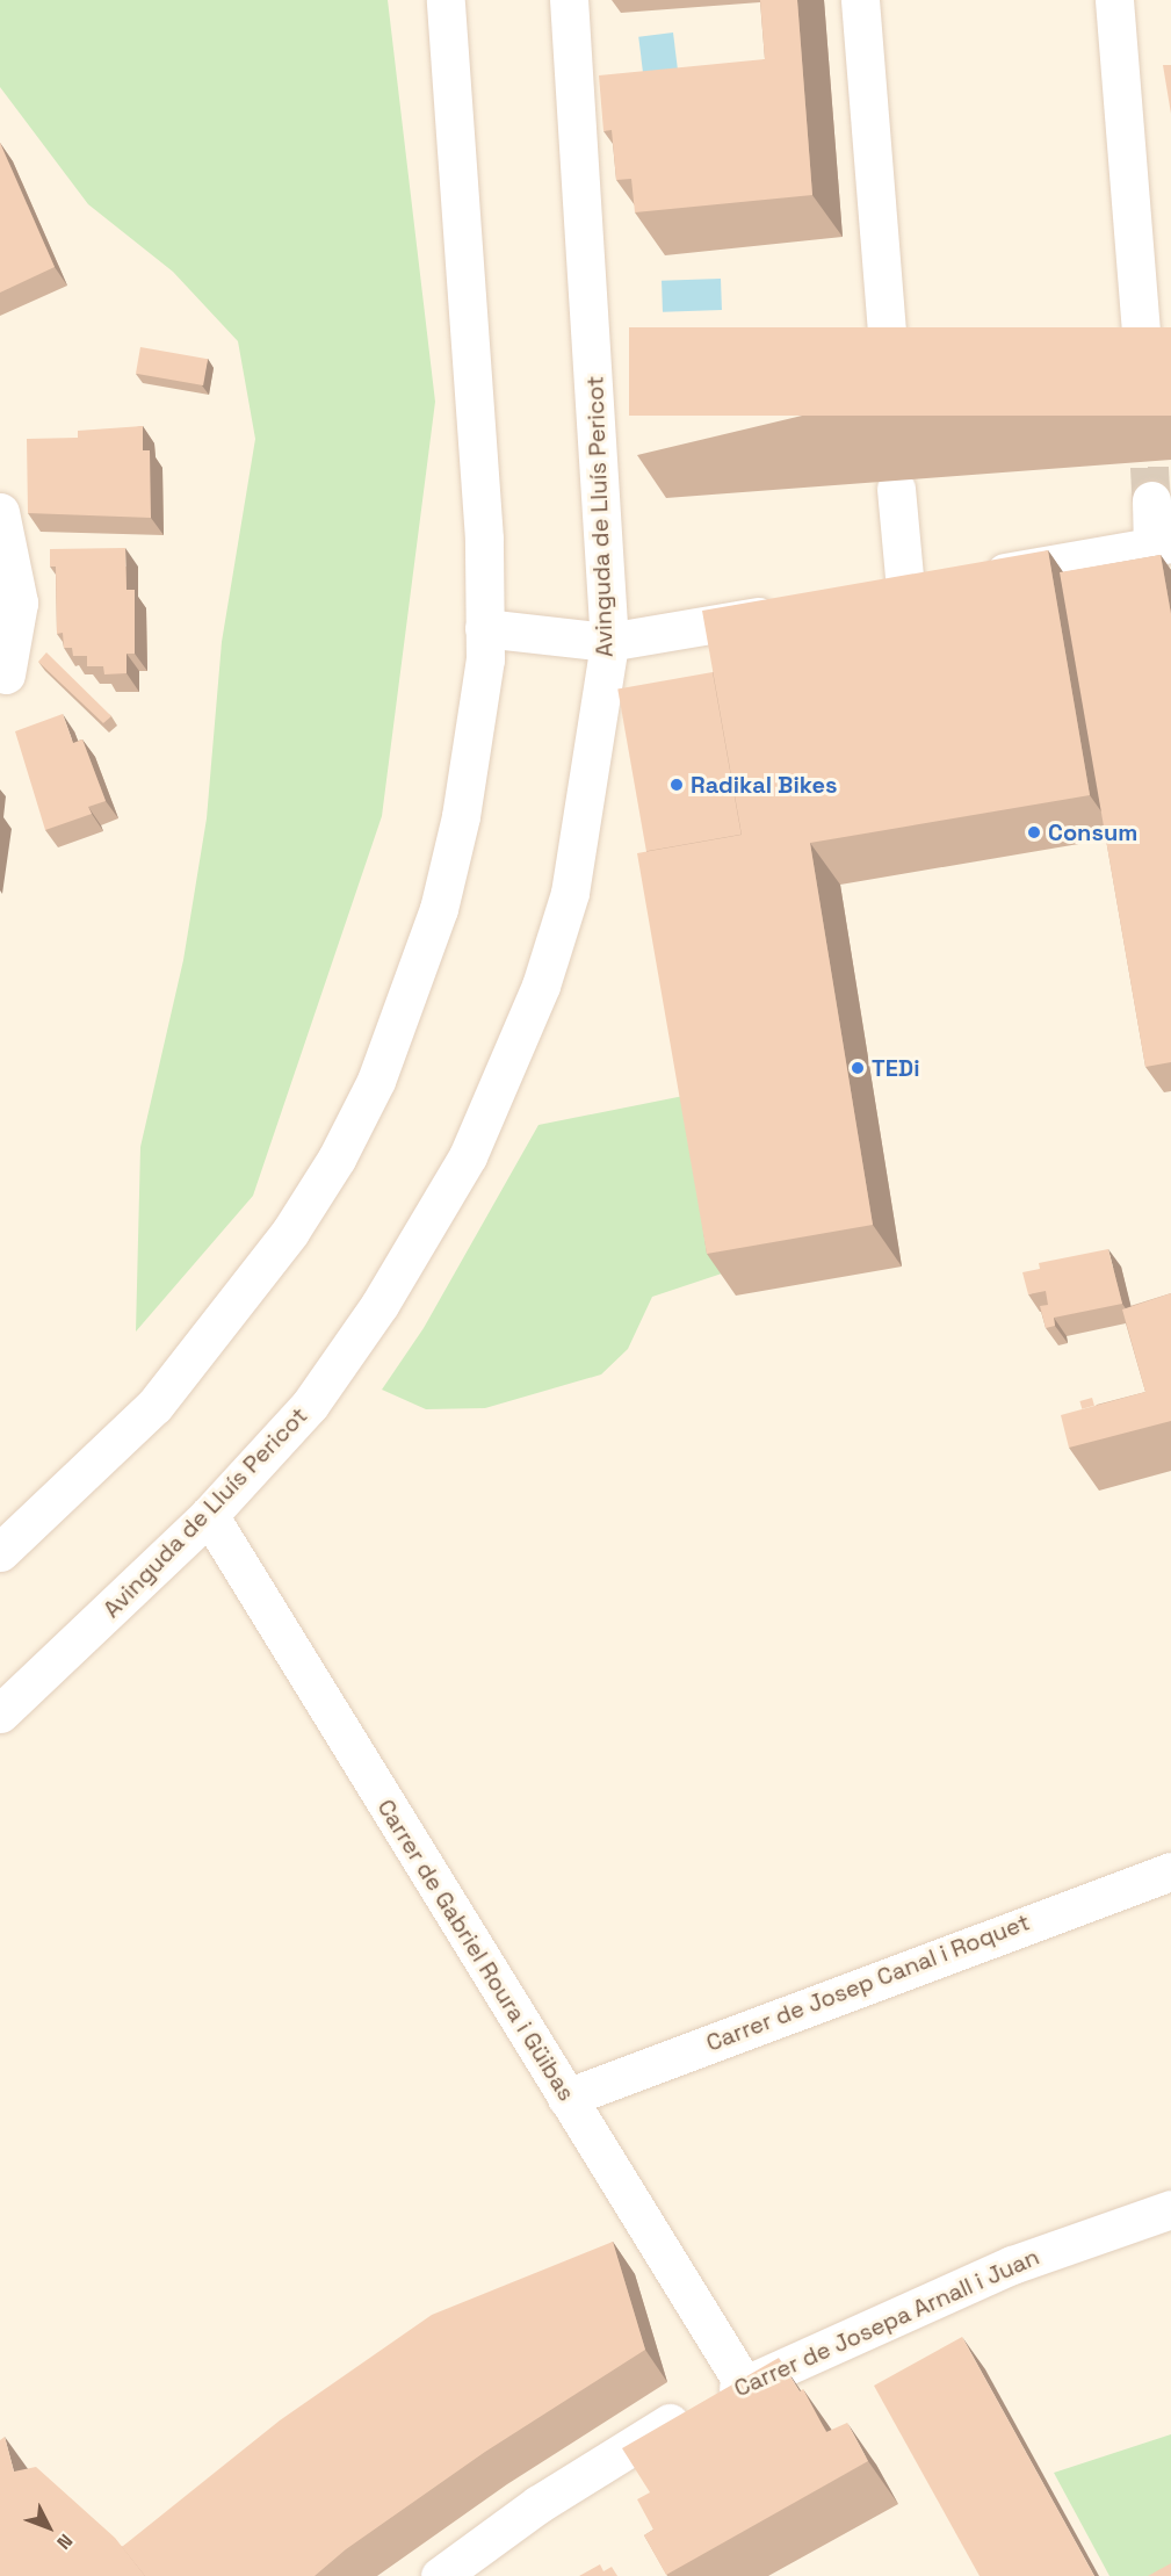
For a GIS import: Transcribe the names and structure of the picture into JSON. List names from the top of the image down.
{
  "streets": {
    "street": [
      "Avinguda de Lluís Pericot",
      "Carrer de Gabriel Roura i Güibas",
      "Carrer de Josep Canal i Roquet",
      "Carrer de Josepa Arnall i Juan"
    ]
  },
  "crossings": [
    ["Avinguda de Lluís Pericot", "Carrer de Gabriel Roura i Güibas"],
    ["Carrer de Gabriel Roura i Güibas", "Carrer de Josep Canal i Roquet"],
    ["Carrer de Gabriel Roura i Güibas", "Carrer de Josepa Arnall i Juan"]
  ],
  "places": ["Radikal Bikes", "Consum", "TEDi"],
  "north": "bottom right"
}
